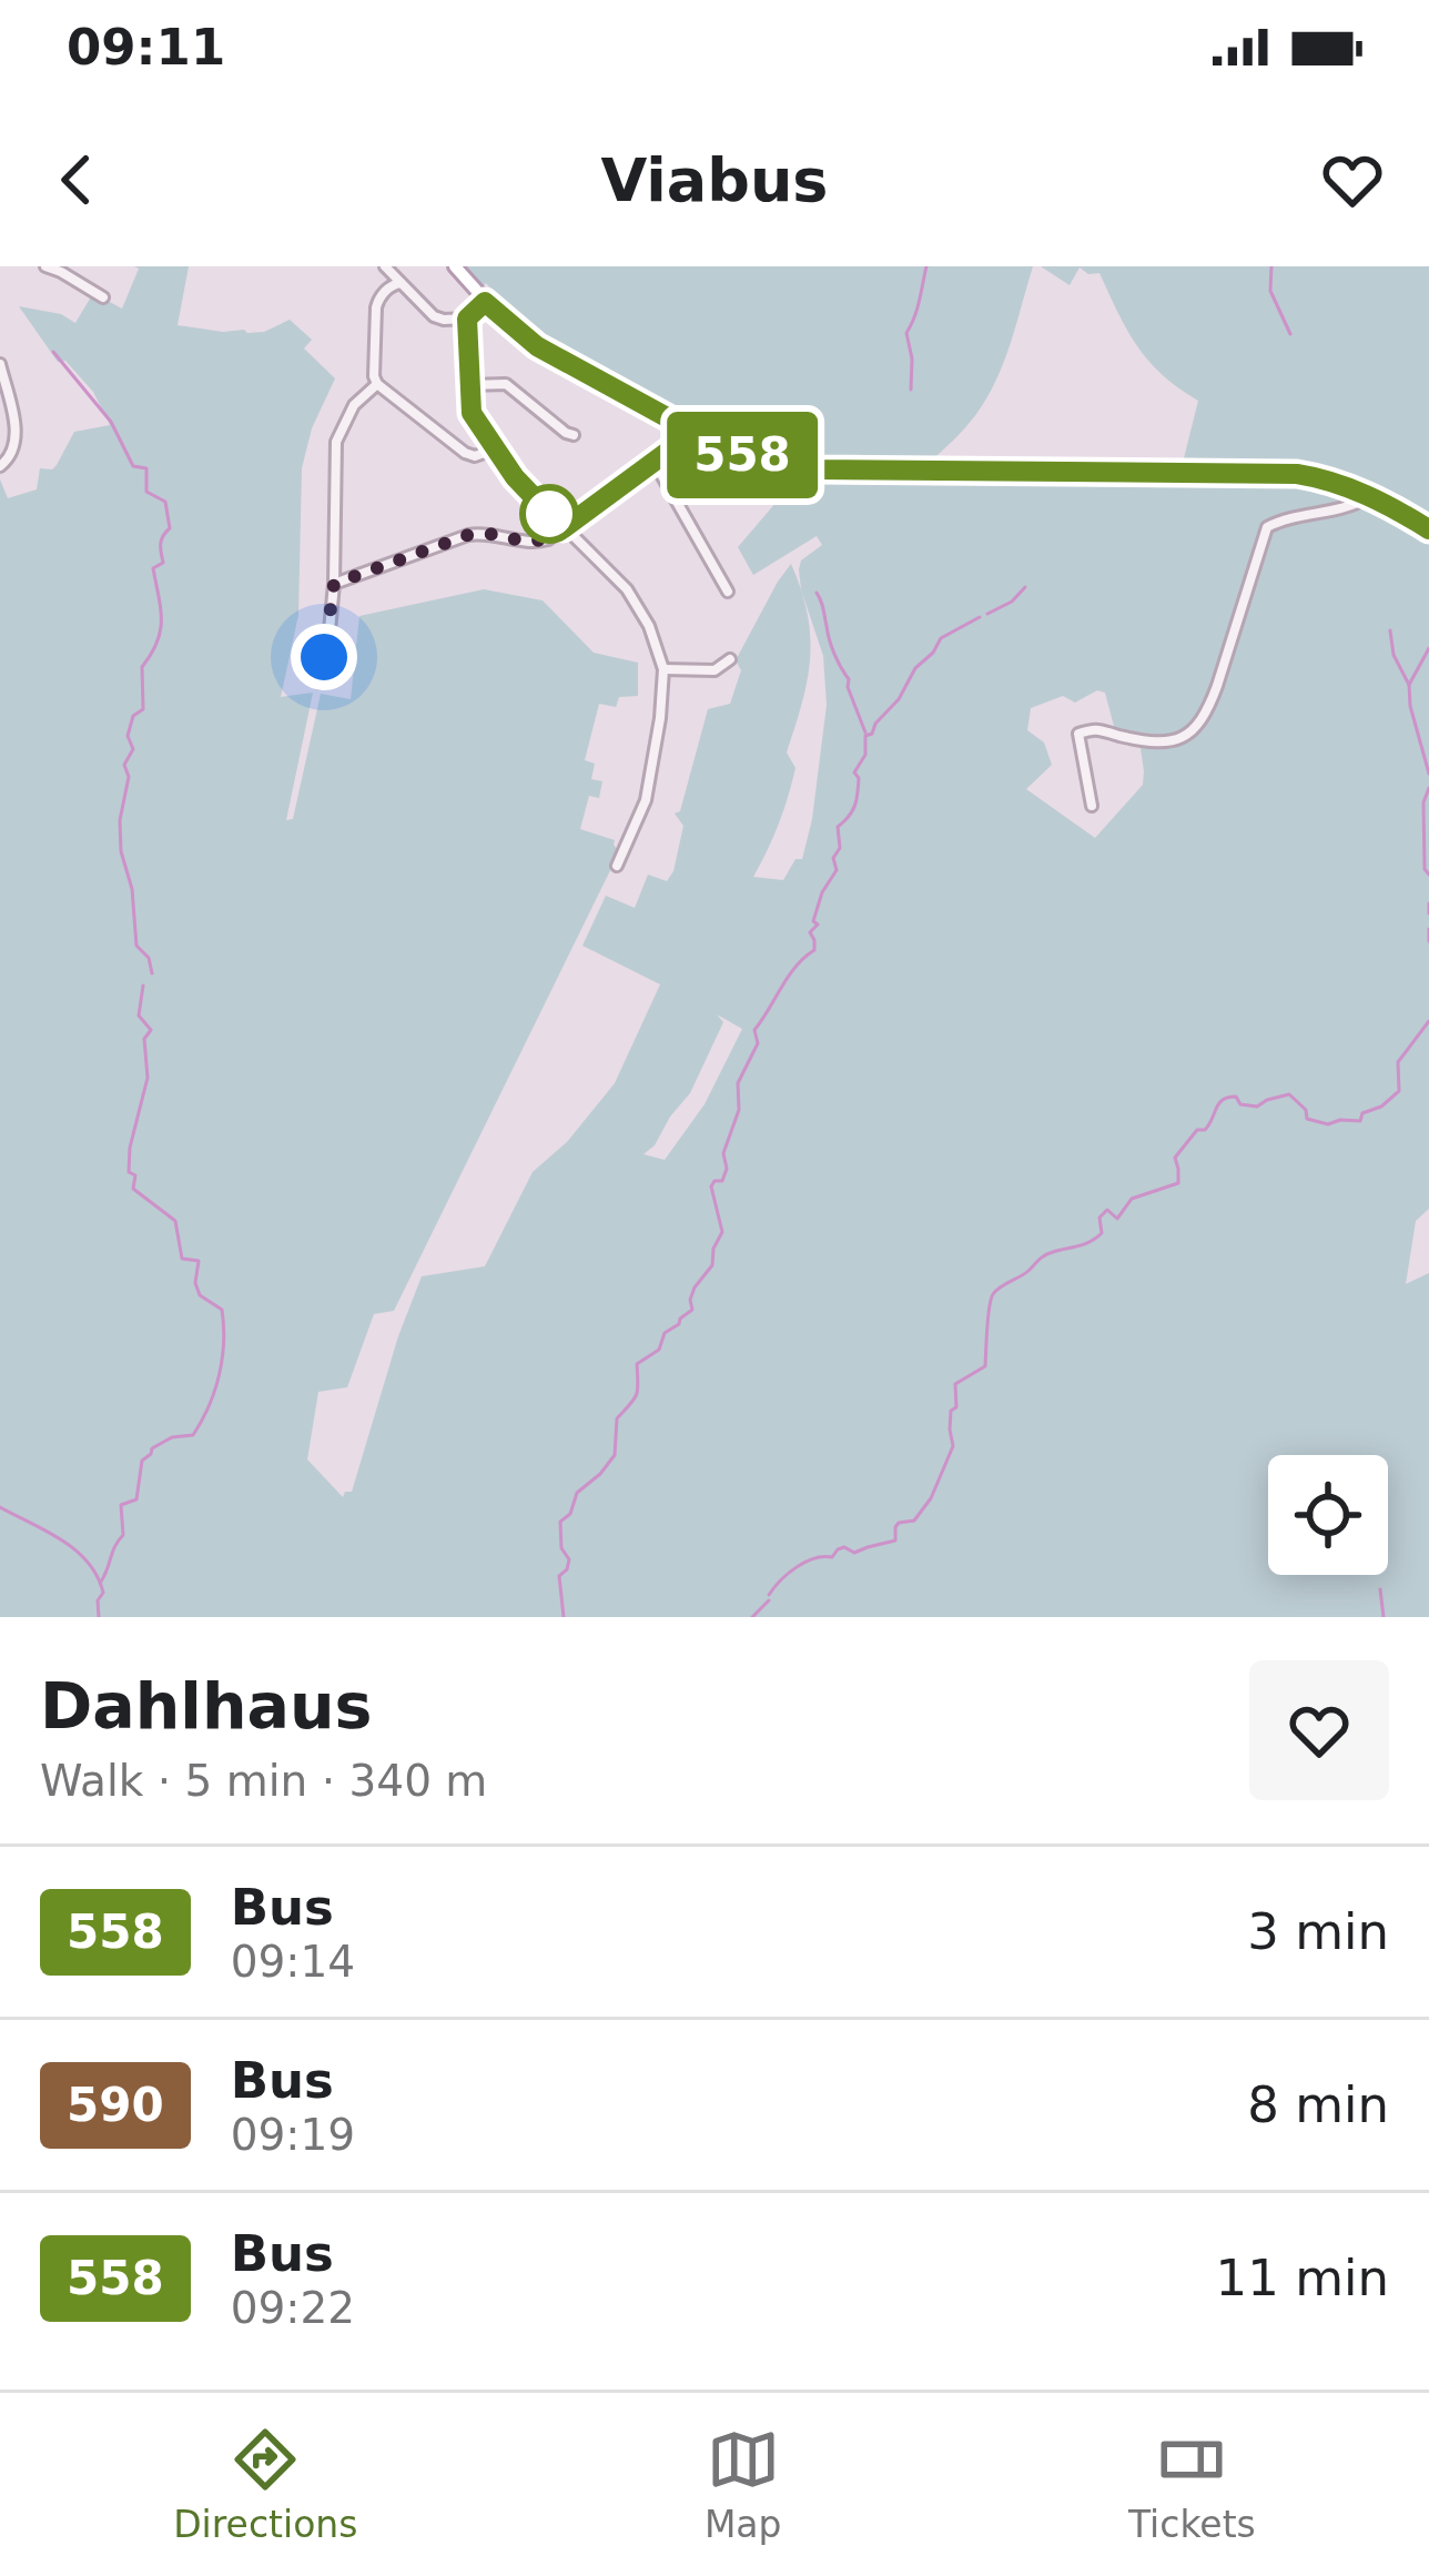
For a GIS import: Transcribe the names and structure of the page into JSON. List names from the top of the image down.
{
  "lines": ["bus line 558"],
  "page": {
    "status": "09:11",
    "header": "Viabus",
    "on_map": "558",
    "heading": ["Dahlhaus", "Walk · 5 min · 340 m"],
    "list": [
      {
        "mark": "558",
        "name": "Bus",
        "note": "09:14",
        "value": "3 min"
      },
      {
        "mark": "590",
        "name": "Bus",
        "note": "09:19",
        "value": "8 min"
      },
      {
        "mark": "558",
        "name": "Bus",
        "note": "09:22",
        "value": "11 min"
      }
    ],
    "tabs": ["Directions", "Map", "Tickets"]
  }
}
